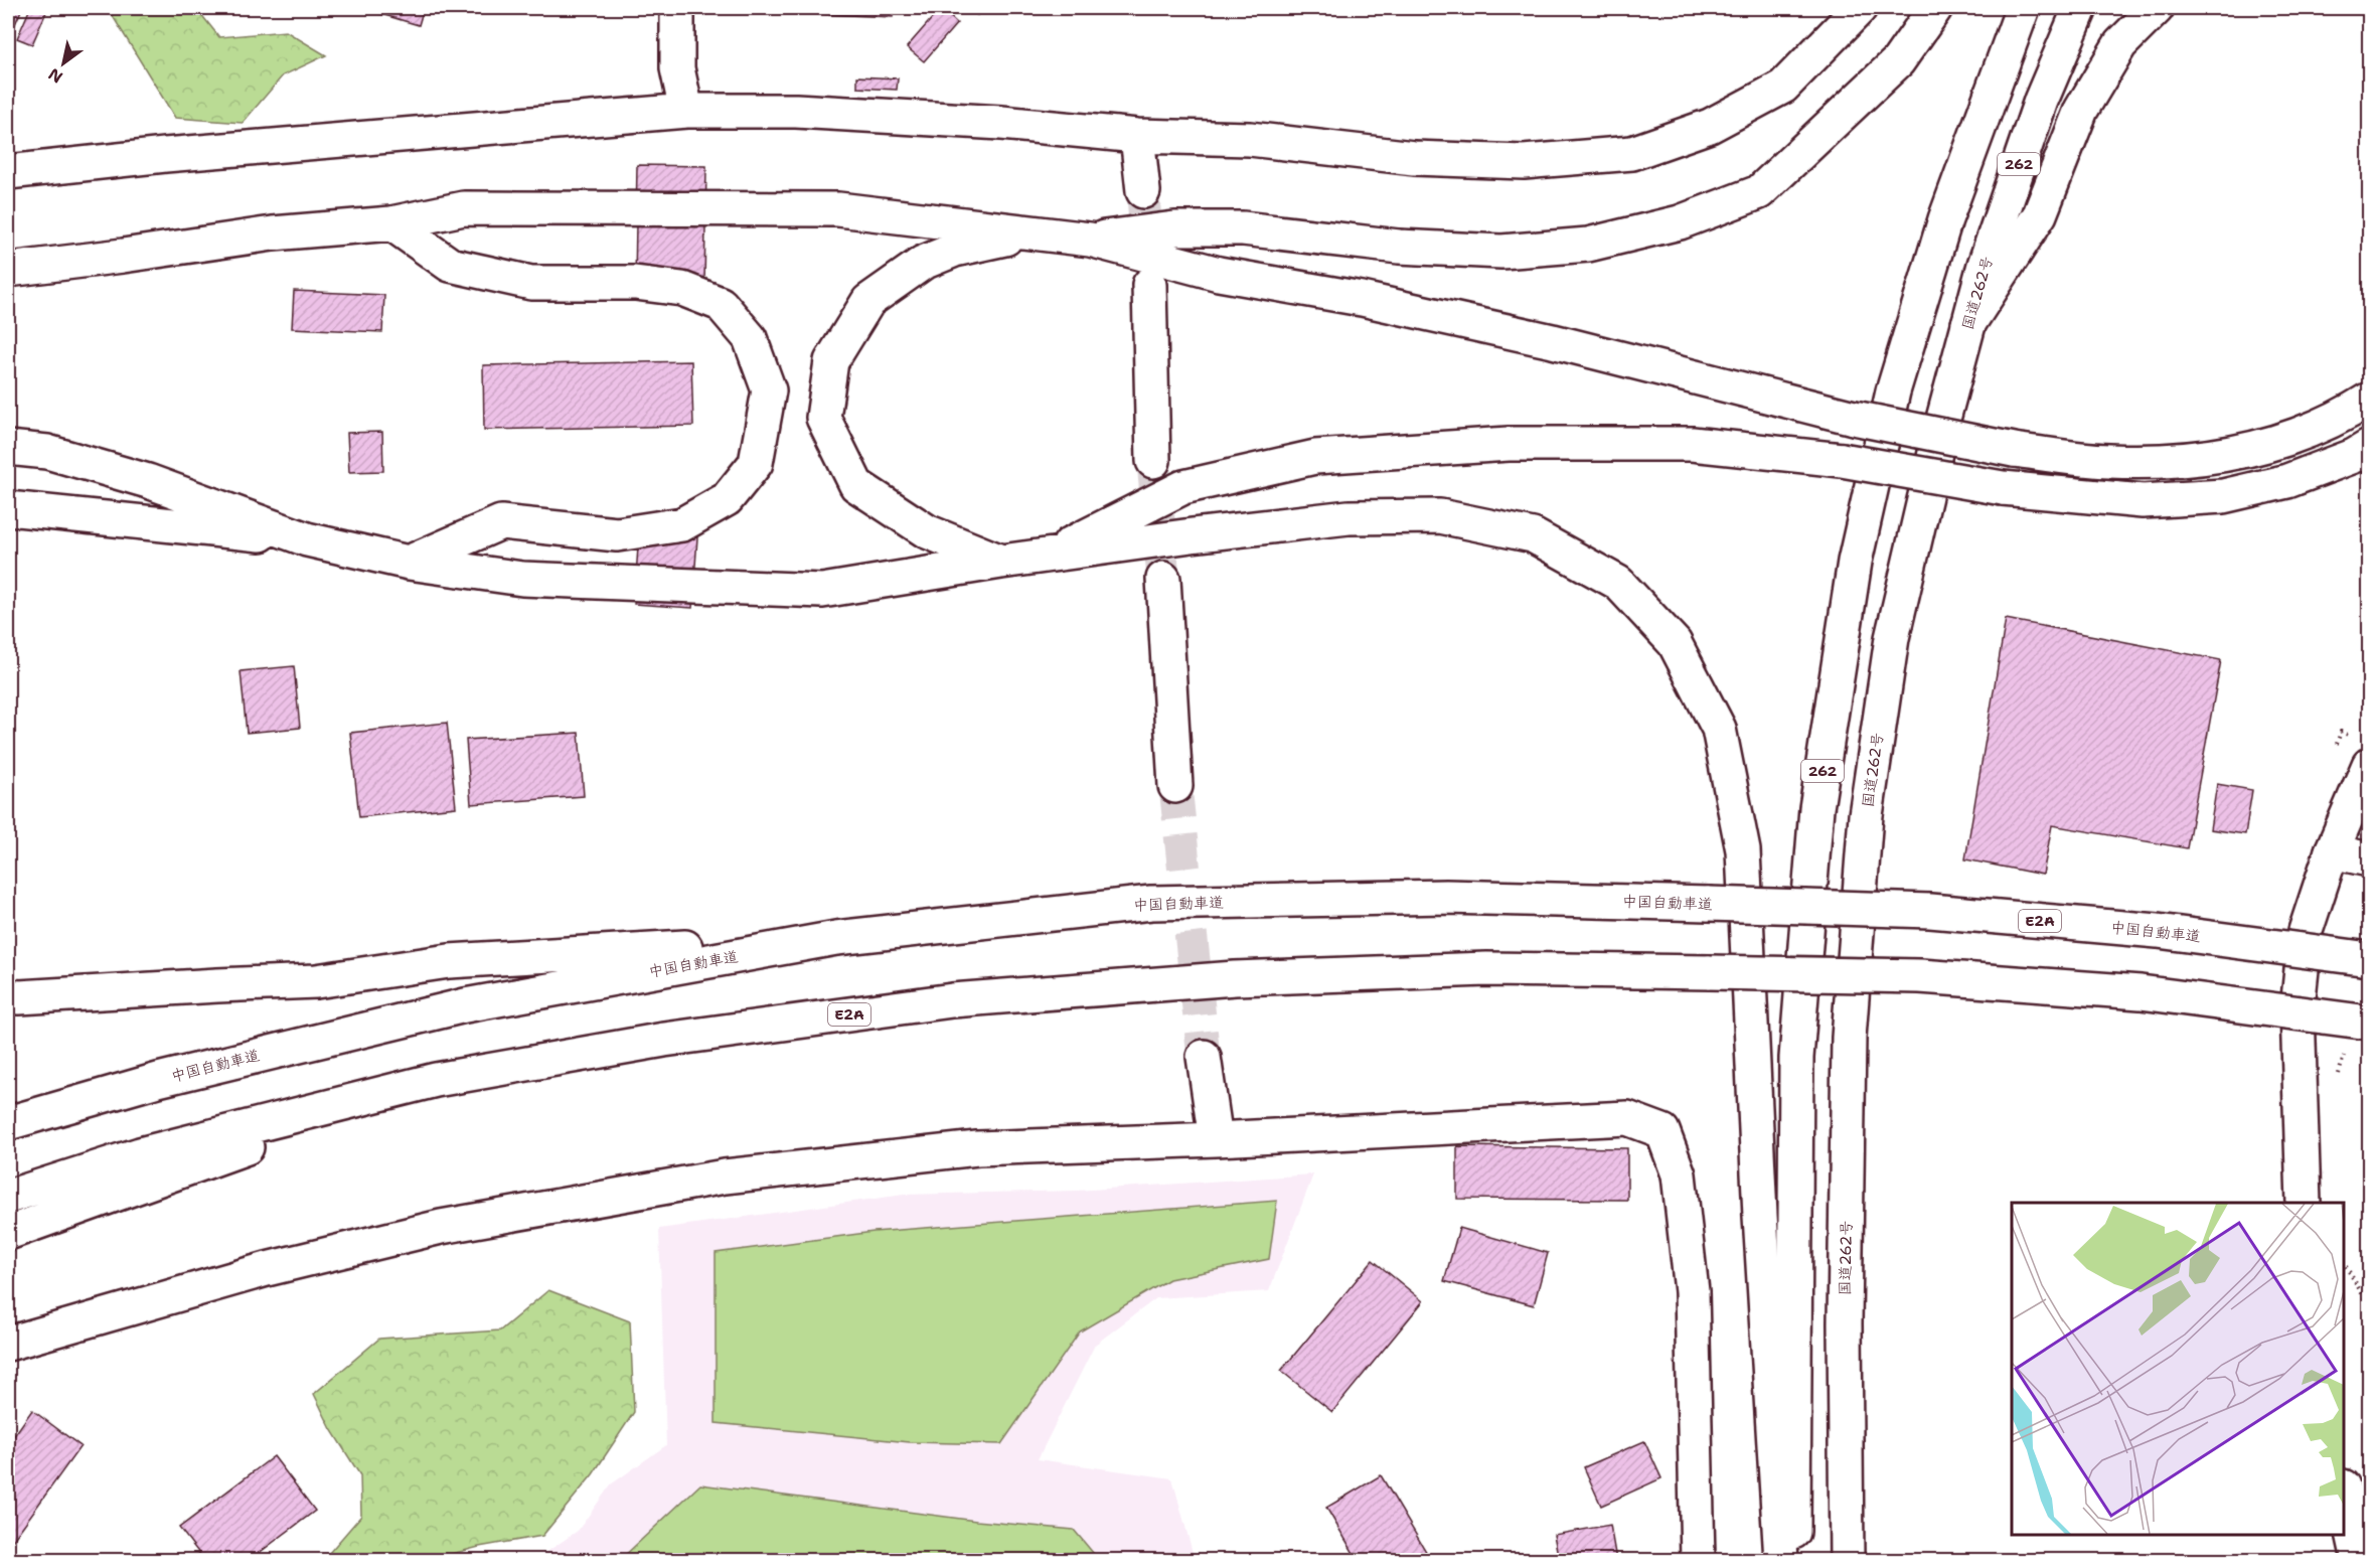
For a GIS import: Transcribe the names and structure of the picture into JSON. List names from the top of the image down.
{
  "streets": {
    "main road": [
      "262",
      "国道262号",
      "中国自動車道",
      "E2A"
    ]
  },
  "north": "bottom left"
}
